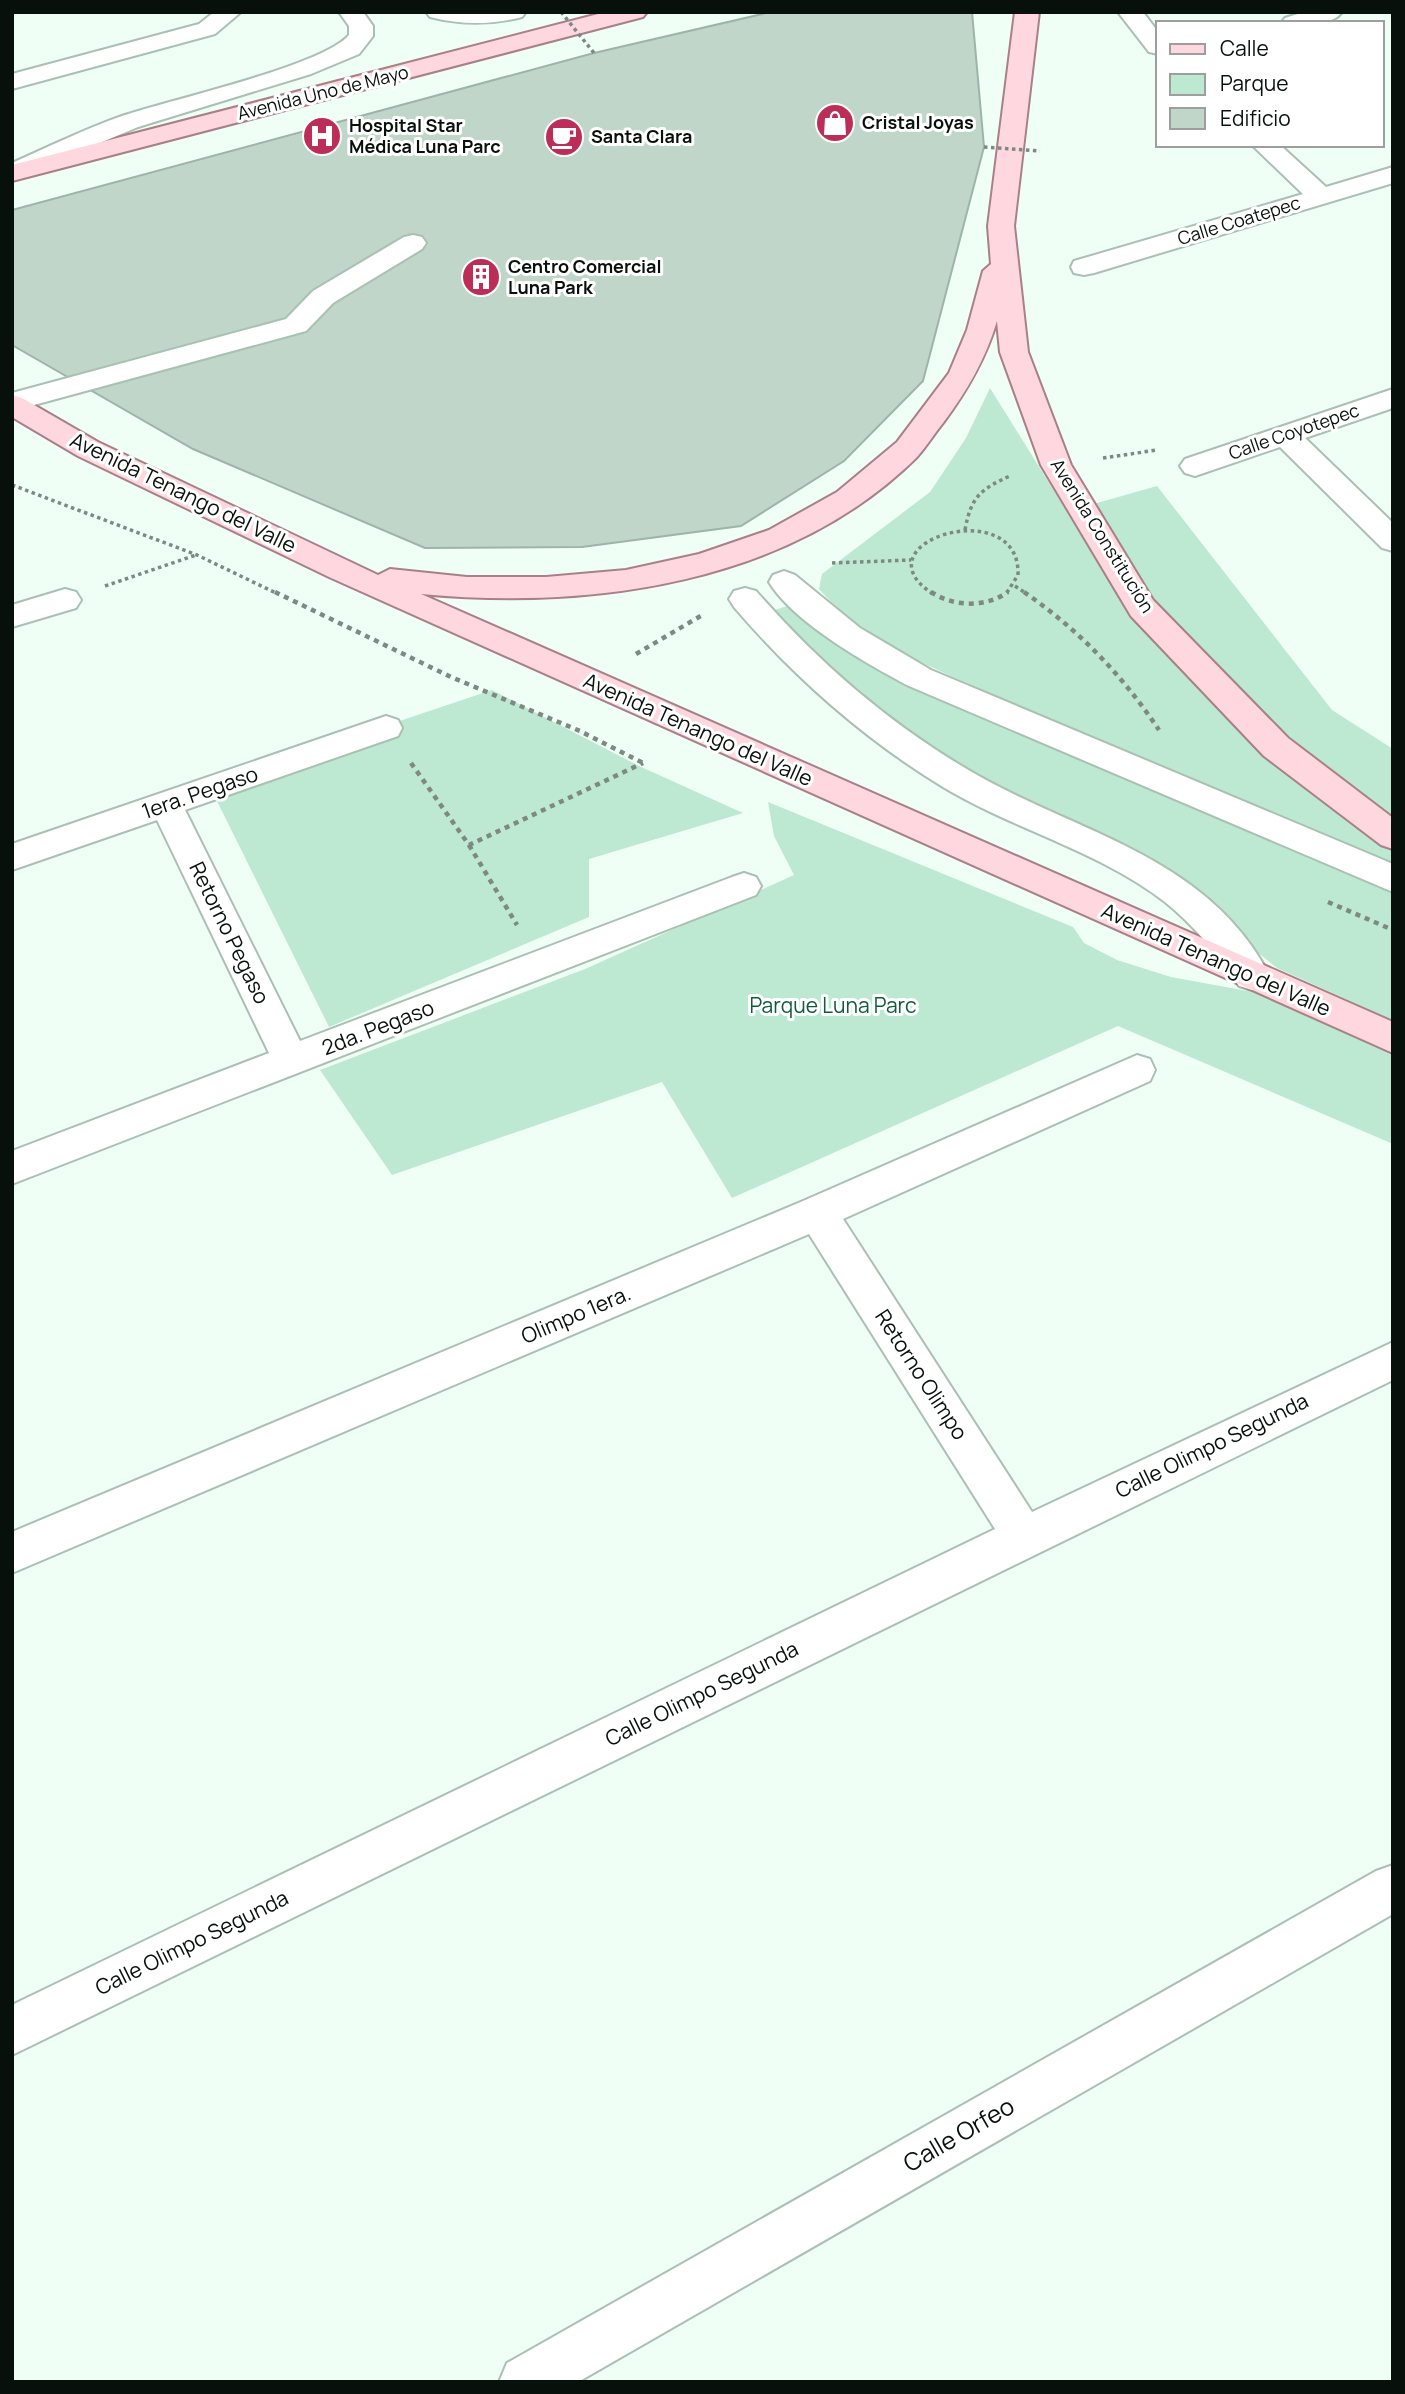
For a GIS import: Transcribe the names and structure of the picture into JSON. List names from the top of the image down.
{
  "streets": {
    "main road": ["Avenida Uno de Mayo", "Avenida Tenango del Valle", "Avenida Constitución"],
    "street": [
      "Calle Coatepec",
      "Calle Coyotepec",
      "1era. Pegaso",
      "Retorno Pegaso",
      "2da. Pegaso",
      "Olimpo 1era.",
      "Retorno Olimpo",
      "Calle Olimpo Segunda",
      "Calle Orfeo"
    ]
  },
  "crossings": [
    ["1era. Pegaso", "Retorno Pegaso"],
    ["Retorno Pegaso", "2da. Pegaso"],
    ["Olimpo 1era.", "Retorno Olimpo"],
    ["Retorno Olimpo", "Calle Olimpo Segunda"]
  ],
  "parks": ["Parque Luna Parc"],
  "places": {
    "shop": ["Cristal Joyas"],
    "hospital": ["Hospital Star Médica Luna Parc"],
    "cafe": ["Santa Clara"],
    "building": ["Centro Comercial Luna Park"]
  },
  "legend": ["Calle", "Parque", "Edificio"]
}
